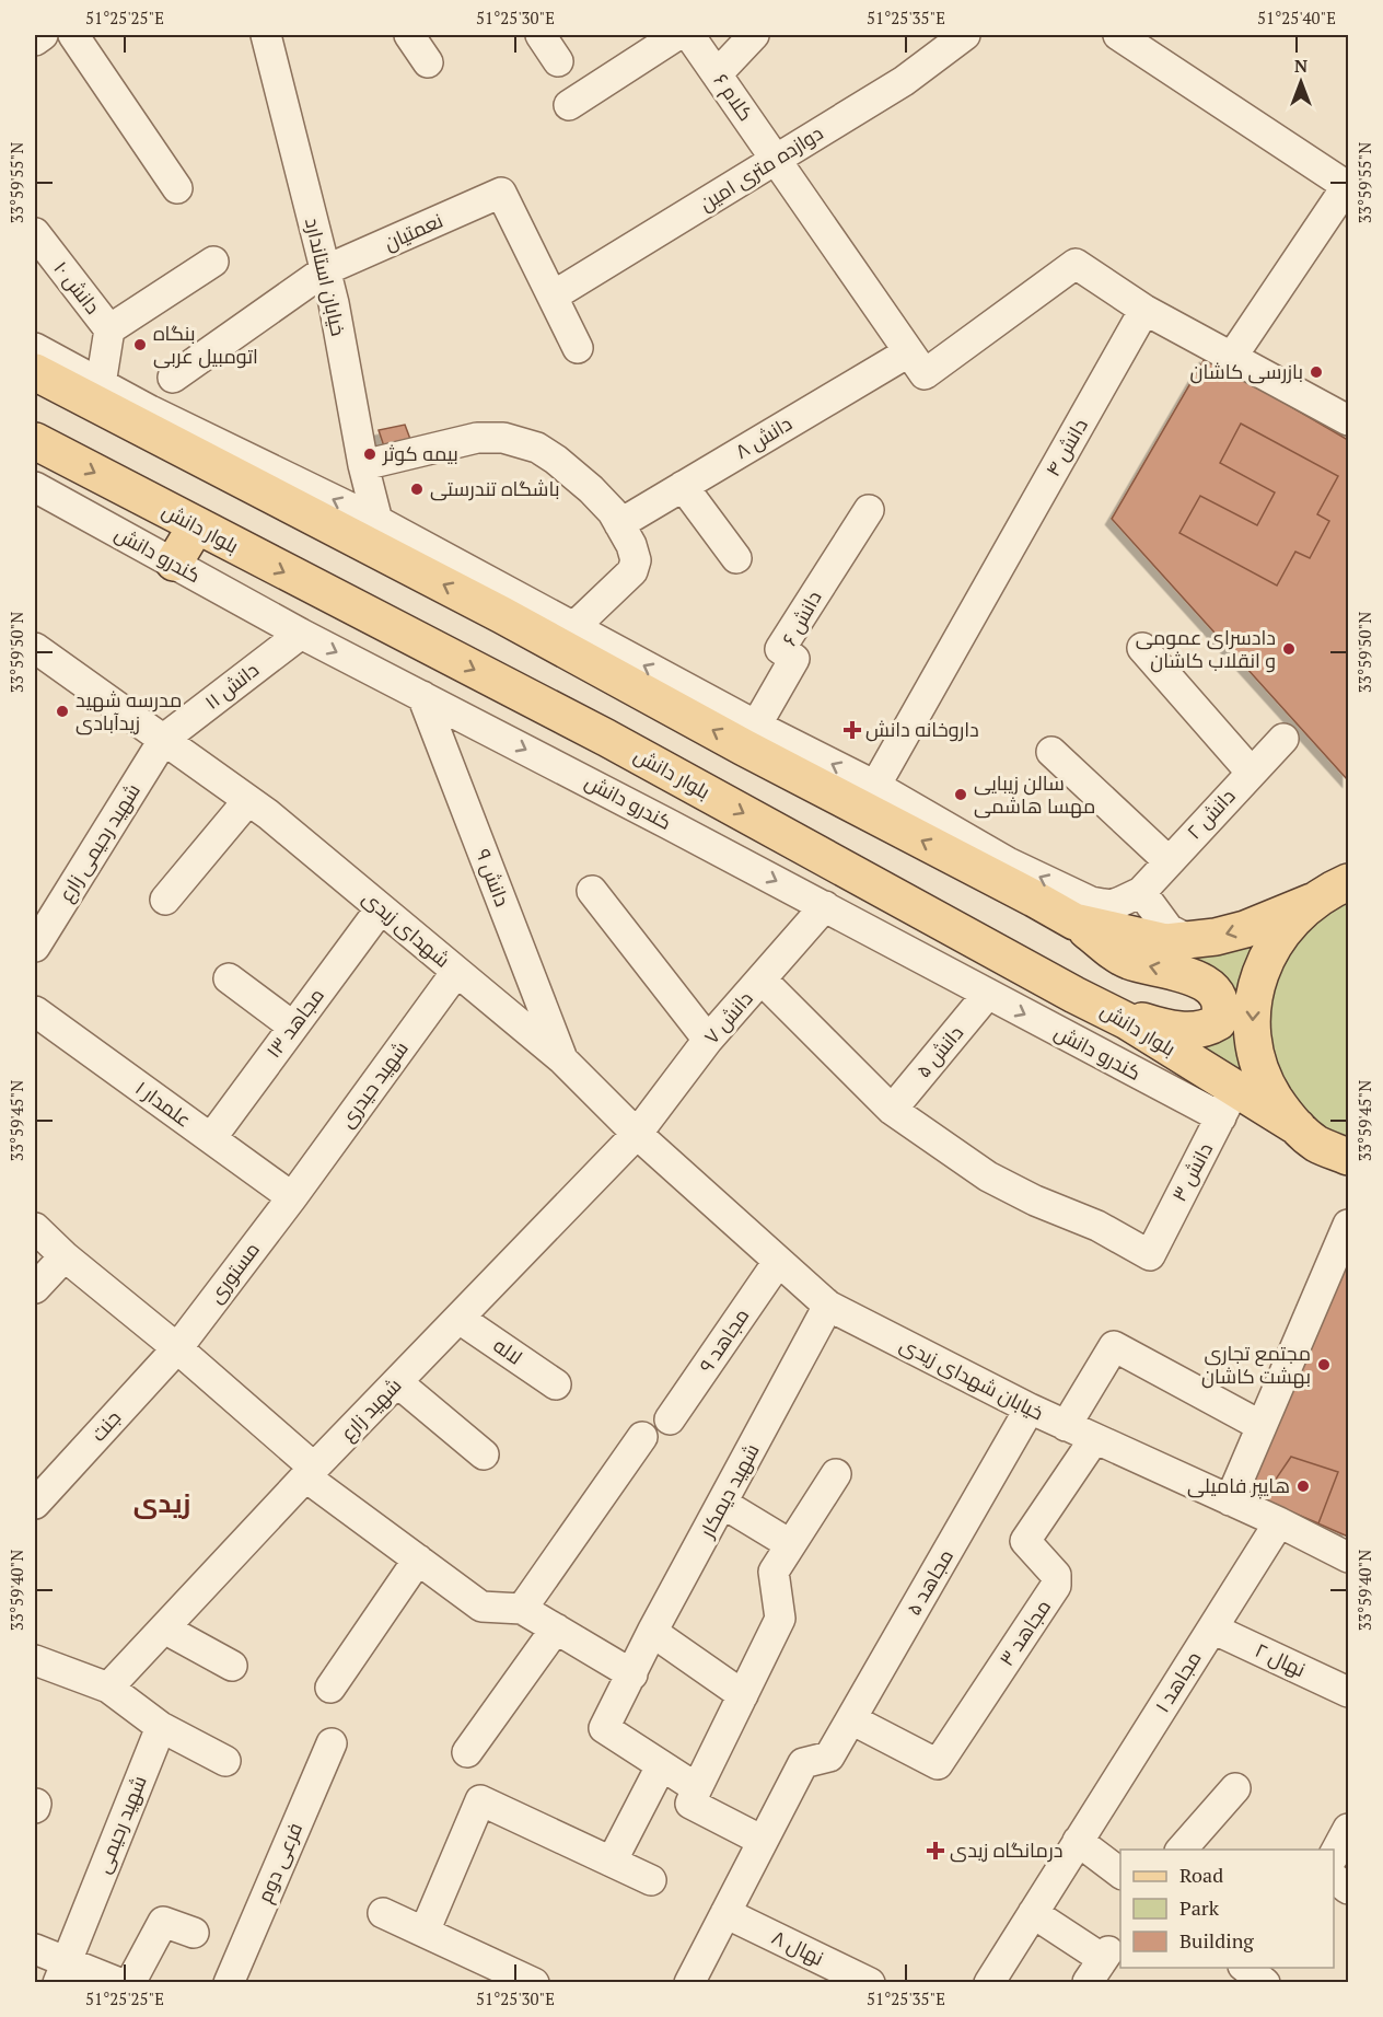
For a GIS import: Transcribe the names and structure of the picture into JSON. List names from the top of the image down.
{
  "streets": {
    "main road": ["بلوار دانش"],
    "street": [
      "کلام ۶",
      "دوازده متری امین",
      "نعمتیان",
      "خیابان استاندارد",
      "دانش ۱۰",
      "دانش ۸",
      "دانش ۴",
      "کندرو دانش",
      "دانش ۶",
      "دانش ۱۱",
      "دانش ۲",
      "شهید رحیمی زارع",
      "دانش ۹",
      "شهدای زیدی",
      "دانش ۷",
      "مجاهد ۱۳",
      "دانش ۵",
      "شهید حیدری",
      "علمدار ۱",
      "دانش ۳",
      "مستوری",
      "مجاهد ۹",
      "لاله",
      "خیابان شهدای زیدی",
      "شهید زارع",
      "جنت",
      "شهید دیمکار",
      "مجاهد ۵",
      "مجاهد ۳",
      "نهال ۲",
      "مجاهد ۱",
      "شهید رحیمی",
      "فرعی دوم",
      "نهال ۸"
    ]
  },
  "crossings": [
    ["کلام ۶", "دوازده متری امین"],
    ["کلام ۶", "دانش ۸"],
    ["کلام ۶", "دانش ۴"],
    ["دوازده متری امین", "نعمتیان"],
    ["نعمتیان", "خیابان استاندارد"],
    ["بلوار دانش", "کندرو دانش"],
    ["بلوار دانش", "دانش ۳"],
    ["کندرو دانش", "دانش ۱۱"],
    ["کندرو دانش", "دانش ۹"],
    ["کندرو دانش", "دانش ۷"],
    ["کندرو دانش", "دانش ۵"],
    ["کندرو دانش", "دانش ۳"],
    ["دانش ۱۱", "شهید رحیمی زارع"],
    ["دانش ۱۱", "شهدای زیدی"],
    ["شهید رحیمی زارع", "شهدای زیدی"],
    ["دانش ۹", "شهدای زیدی"],
    ["شهدای زیدی", "دانش ۷"],
    ["شهدای زیدی", "مجاهد ۱۳"],
    ["شهدای زیدی", "شهید حیدری"],
    ["شهدای زیدی", "خیابان شهدای زیدی"],
    ["شهدای زیدی", "شهید زارع"],
    ["دانش ۷", "خیابان شهدای زیدی"],
    ["دانش ۷", "شهید زارع"],
    ["مجاهد ۱۳", "علمدار ۱"],
    ["دانش ۵", "دانش ۳"],
    ["شهید حیدری", "علمدار ۱"],
    ["شهید حیدری", "مستوری"],
    ["علمدار ۱", "مستوری"],
    ["مستوری", "جنت"],
    ["مجاهد ۹", "خیابان شهدای زیدی"],
    ["لاله", "شهید زارع"],
    ["خیابان شهدای زیدی", "شهید زارع"],
    ["خیابان شهدای زیدی", "شهید دیمکار"],
    ["خیابان شهدای زیدی", "مجاهد ۵"],
    ["خیابان شهدای زیدی", "مجاهد ۳"],
    ["خیابان شهدای زیدی", "مجاهد ۱"],
    ["مجاهد ۵", "مجاهد ۳"],
    ["نهال ۲", "مجاهد ۱"]
  ],
  "districts": ["زیدی"],
  "places": {
    "other": [
      "بنگاه اتومبیل عربی",
      "بازرسی کاشان",
      "بیمه کوثر",
      "باشگاه تندرستی",
      "دادسرای عمومی و انقلاب کاشان",
      "مدرسه شهید زیدآبادی",
      "سالن زیبایی مهسا هاشمی",
      "مجتمع تجاری بهشت کاشان",
      "هایپر فامیلی"
    ],
    "health": ["داروخانه دانش", "درمانگاه زیدی"]
  },
  "legend": ["Road", "Park", "Building"],
  "north": "top",
  "coordinates": [
    "51°25'25\"E",
    "51°25'30\"E",
    "51°25'35\"E",
    "51°25'40\"E",
    "33°59'55\"N",
    "33°59'50\"N",
    "33°59'45\"N",
    "33°59'40\"N"
  ]
}
